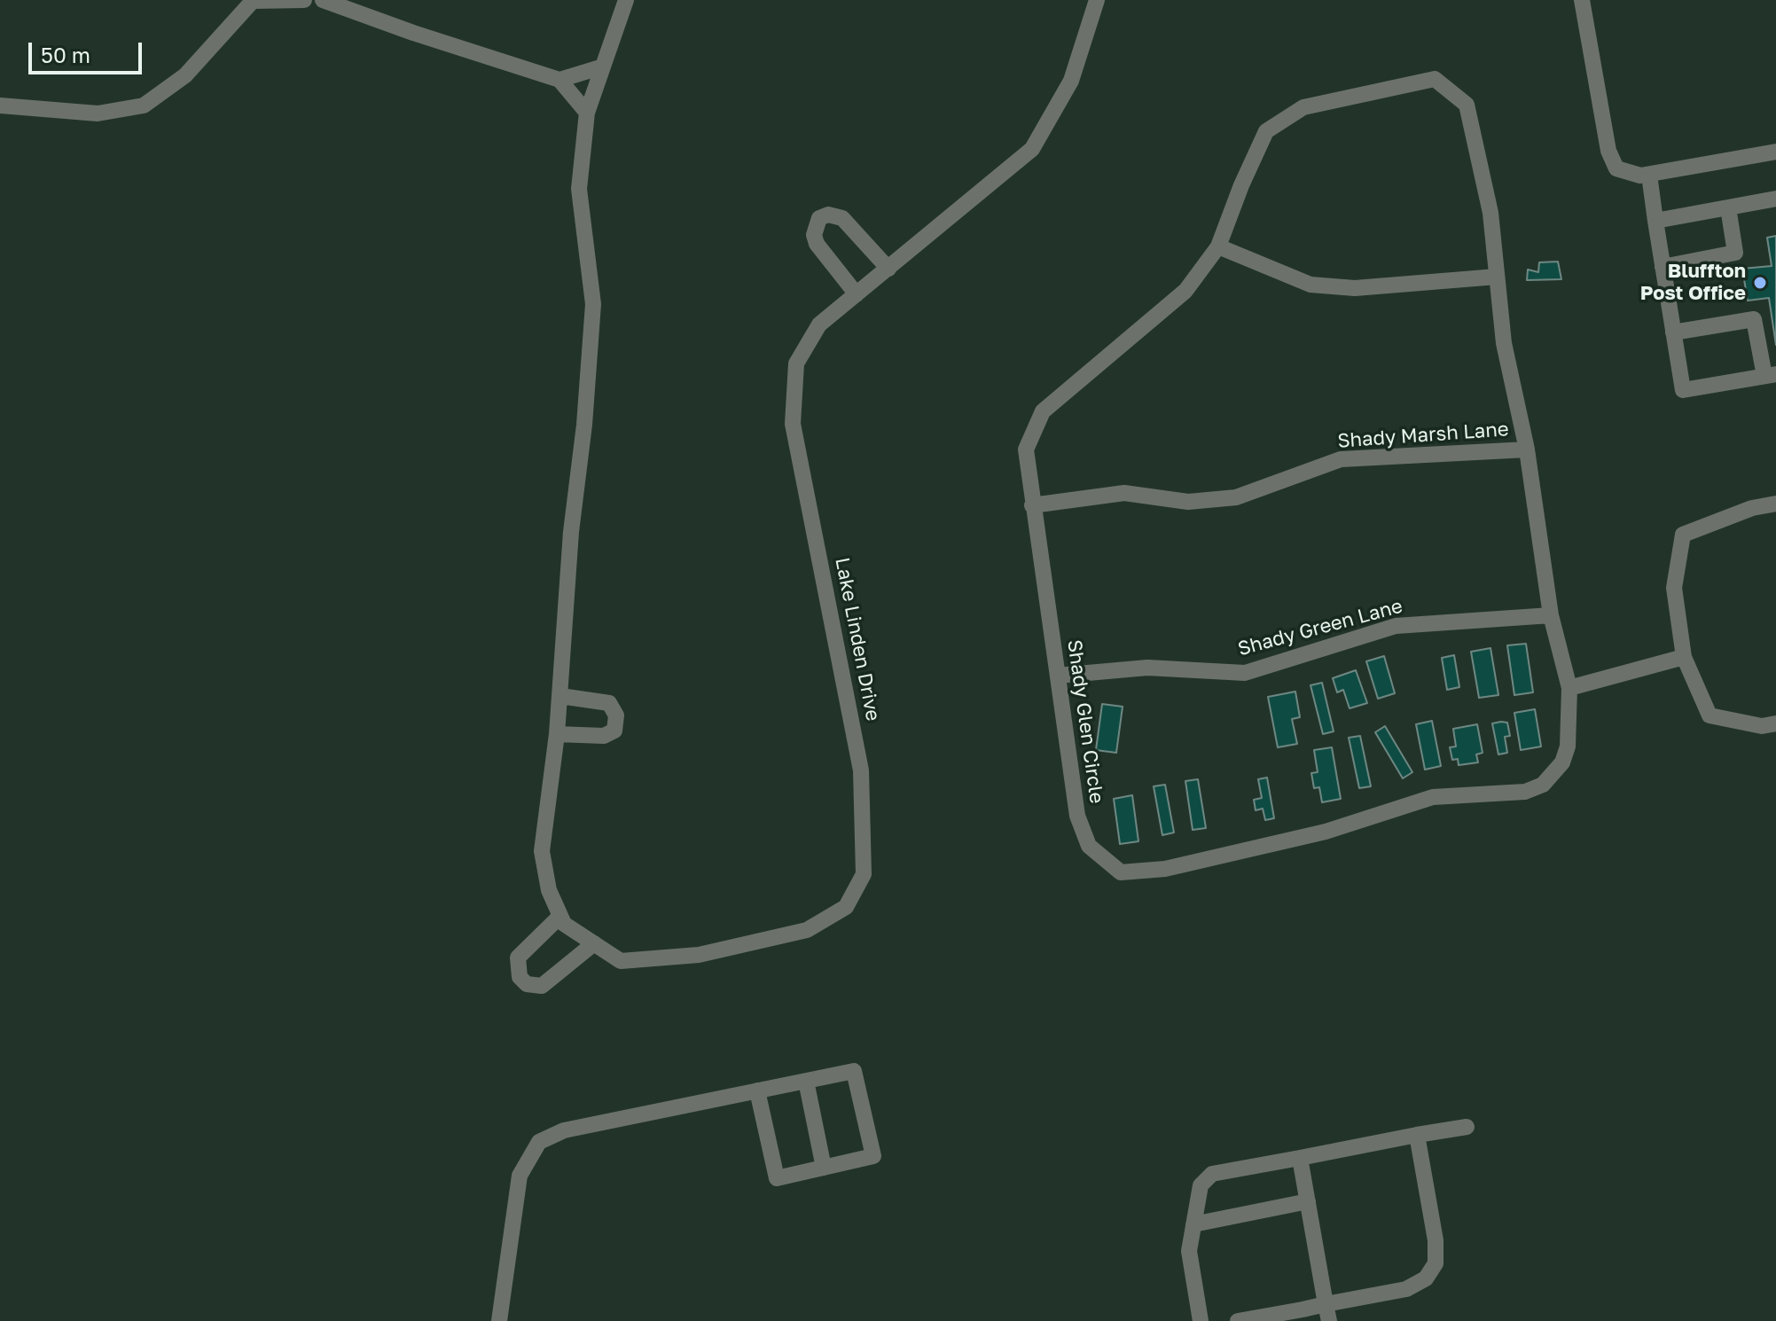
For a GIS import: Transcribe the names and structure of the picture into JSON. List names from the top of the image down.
{
  "streets": {
    "street": [
      "Shady Marsh Lane",
      "Shady Green Lane",
      "Lake Linden Drive",
      "Shady Glen Circle"
    ]
  },
  "crossings": [
    ["Shady Marsh Lane", "Shady Glen Circle"],
    ["Shady Green Lane", "Shady Glen Circle"]
  ],
  "places": ["Bluffton Post Office"],
  "scale_bar": "50 m"
}
